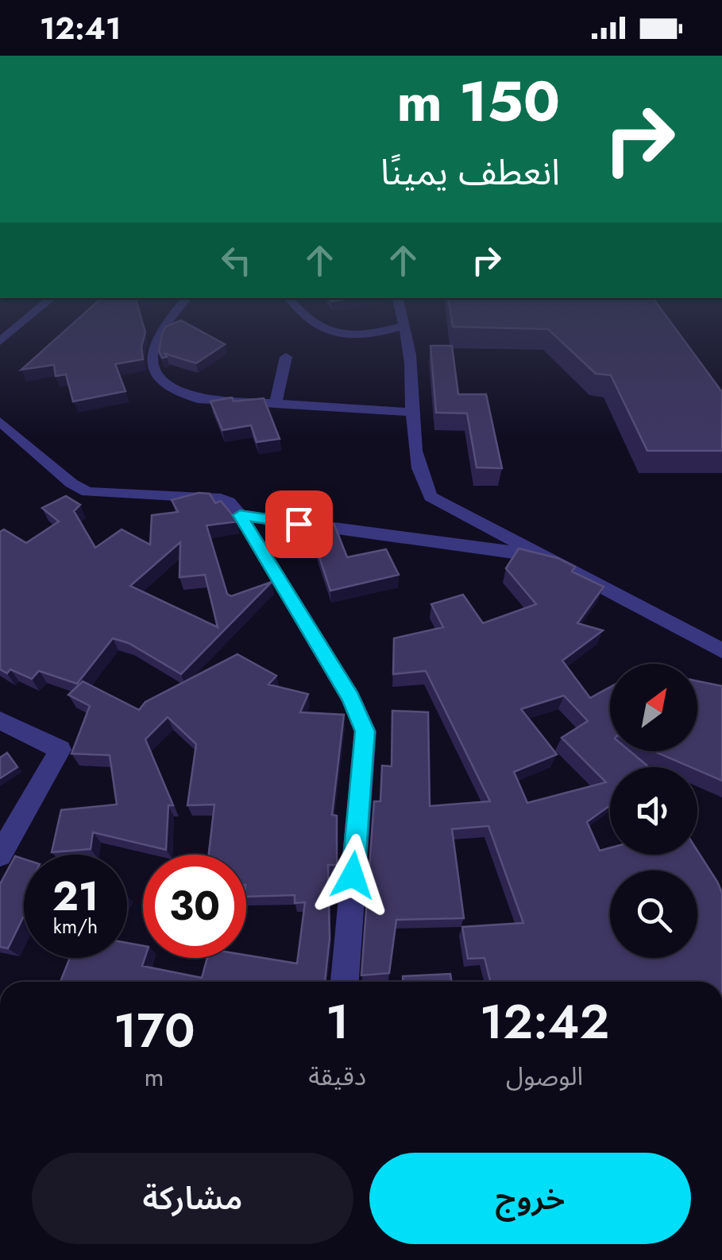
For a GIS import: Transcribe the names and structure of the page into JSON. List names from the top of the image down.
{
  "north": "top right",
  "page": {
    "status": "12:41",
    "turn": ["150 m", "انعطف يمينًا"],
    "speed": "21 km/h",
    "limit": "30",
    "eta": [
      "12:42",
      "الوصول",
      "1",
      "دقيقة",
      "170",
      "m"
    ],
    "buttons": ["خروج", "مشاركة"]
  }
}
